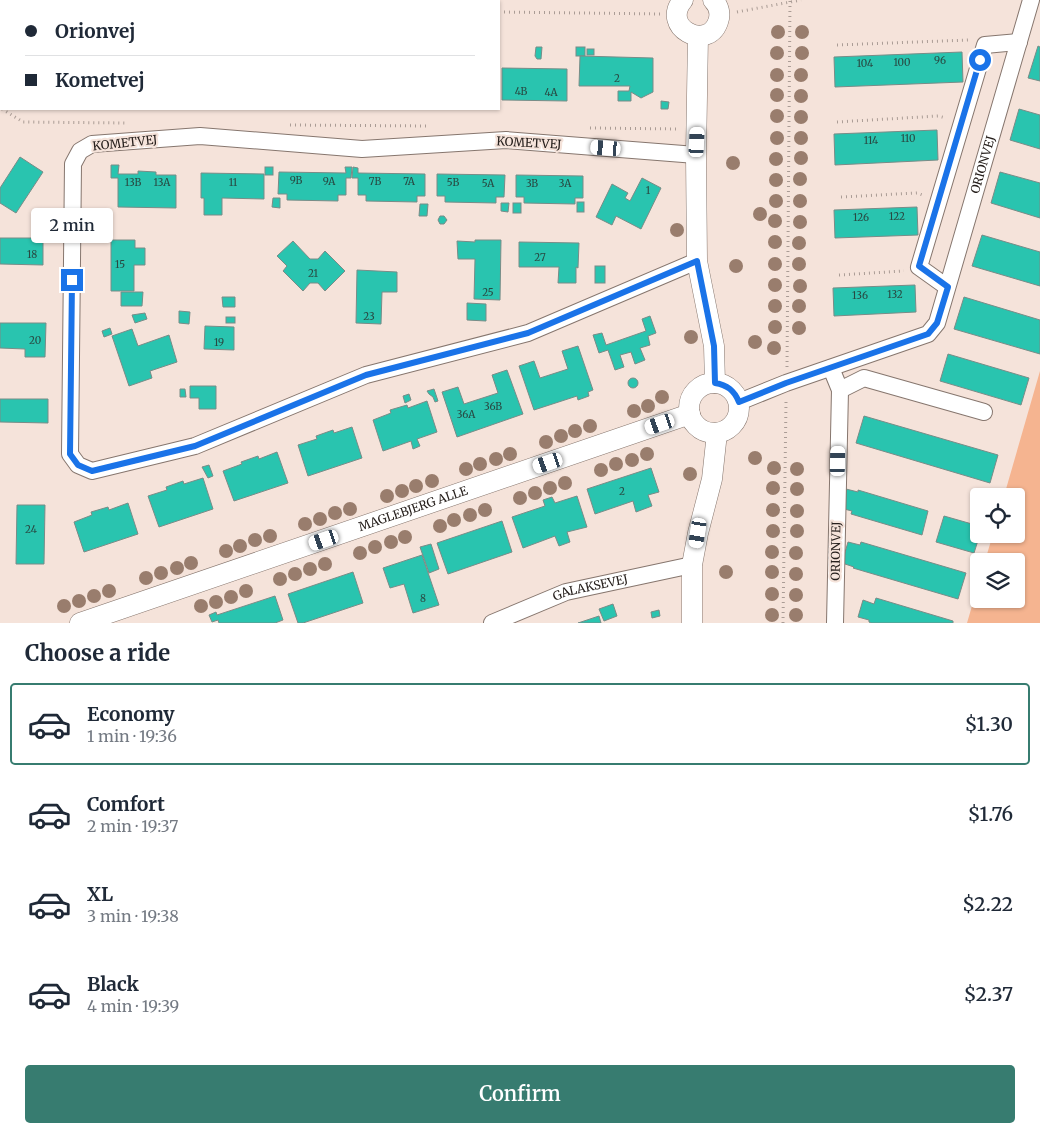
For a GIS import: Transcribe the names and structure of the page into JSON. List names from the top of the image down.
{
  "streets": {
    "street": [
      "KOMETVEJ",
      "ORIONVEJ",
      "MAGLEBJERG ALLE",
      "GALAKSEVEJ"
    ]
  },
  "crossings": [
    ["ORIONVEJ", "MAGLEBJERG ALLE"]
  ],
  "house_numbers": [
    "96",
    "100",
    "104",
    "2",
    "4B",
    "4A",
    "110",
    "114",
    "9B",
    "9A",
    "7B",
    "7A",
    "13B",
    "13A",
    "11",
    "5B",
    "5A",
    "3B",
    "3A",
    "1",
    "122",
    "126",
    "18",
    "27",
    "15",
    "21",
    "25",
    "132",
    "136",
    "23",
    "20",
    "19",
    "36B",
    "36A",
    "2",
    "24",
    "8"
  ],
  "page": {
    "banner": ["Orionvej", "Kometvej"],
    "bubble": "2 min",
    "heading": "Choose a ride",
    "list": [
      {
        "name": "Economy",
        "note": "1 min · 19:36",
        "value": "$1.30"
      },
      {
        "name": "Comfort",
        "note": "2 min · 19:37",
        "value": "$1.76"
      },
      {
        "name": "XL",
        "note": "3 min · 19:38",
        "value": "$2.22"
      },
      {
        "name": "Black",
        "note": "4 min · 19:39",
        "value": "$2.37"
      }
    ],
    "buttons": "Confirm"
  }
}
